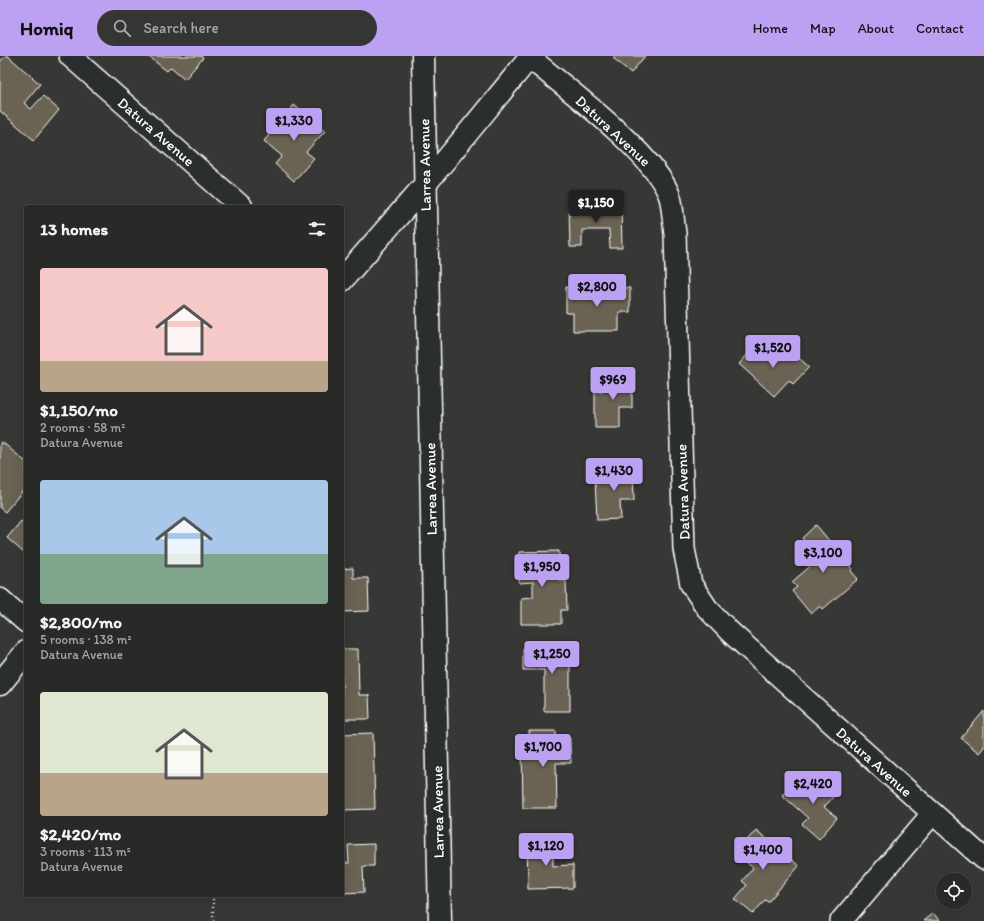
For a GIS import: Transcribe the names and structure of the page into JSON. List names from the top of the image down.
{
  "streets": {
    "main road": ["Larrea Avenue"],
    "street": ["Datura Avenue"]
  },
  "page": {
    "header": "Homiq",
    "search": "Search here",
    "nav": [
      "Home",
      "Map",
      "About",
      "Contact"
    ],
    "price": [
      "$1,330",
      "$1,150",
      "$2,800",
      "$1,520",
      "$969",
      "$1,430",
      "$3,100",
      "$1,950",
      "$1,250",
      "$1,700",
      "$2,420",
      "$1,120",
      "$1,400"
    ],
    "heading": "13 homes",
    "list": [
      {
        "name": "$1,150/mo",
        "note": "2 rooms · 58 m² · Datura Avenue"
      },
      {
        "name": "$2,800/mo",
        "note": "5 rooms · 138 m² · Datura Avenue"
      },
      {
        "name": "$2,420/mo",
        "note": "3 rooms · 113 m² · Datura Avenue"
      }
    ]
  }
}
